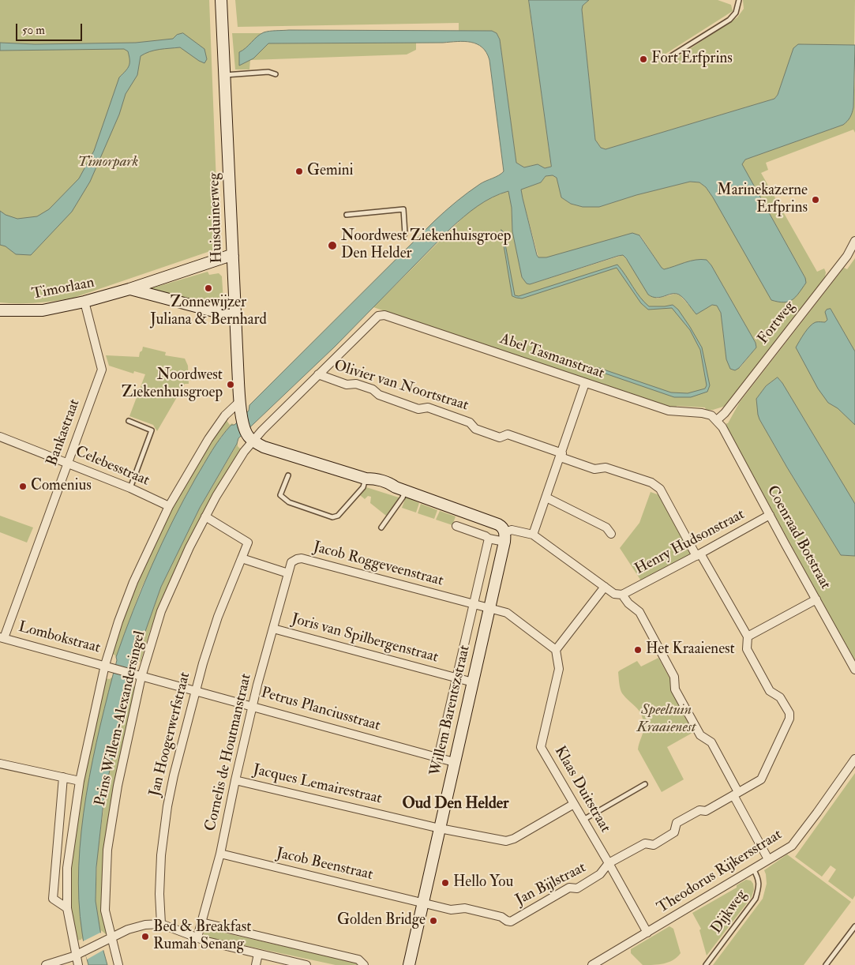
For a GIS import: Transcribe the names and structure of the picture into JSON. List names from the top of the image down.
{
  "streets": {
    "street": [
      "Huisduinerweg",
      "Timorlaan",
      "Fortweg",
      "Abel Tasmanstraat",
      "Olivier van Noortstraat",
      "Bankastraat",
      "Celebesstraat",
      "Coenraad Botstraat",
      "Henry Hudsonstraat",
      "Jacob Roggeveenstraat",
      "Lombokstraat",
      "Joris van Spilbergenstraat",
      "Petrus Planciusstraat",
      "Willem Barentszstraat",
      "Prins Willem-Alexandersingel",
      "Jan Hoogerwerfstraat",
      "Cornelis de Houtmanstraat",
      "Jacques Lemairestraat",
      "Klaas Duitstraat",
      "Jacob Beenstraat",
      "Theodorus Rijkersstraat",
      "Jan Bijlstraat"
    ],
    "lane": ["Dijkweg"]
  },
  "crossings": [
    ["Huisduinerweg", "Timorlaan"],
    ["Huisduinerweg", "Prins Willem-Alexandersingel"],
    ["Timorlaan", "Bankastraat"],
    ["Fortweg", "Abel Tasmanstraat"],
    ["Fortweg", "Coenraad Botstraat"],
    ["Abel Tasmanstraat", "Coenraad Botstraat"],
    ["Abel Tasmanstraat", "Prins Willem-Alexandersingel"],
    ["Olivier van Noortstraat", "Henry Hudsonstraat"],
    ["Olivier van Noortstraat", "Prins Willem-Alexandersingel"],
    ["Olivier van Noortstraat", "Jan Bijlstraat"],
    ["Bankastraat", "Celebesstraat"],
    ["Bankastraat", "Lombokstraat"],
    ["Celebesstraat", "Prins Willem-Alexandersingel"],
    ["Coenraad Botstraat", "Henry Hudsonstraat"],
    ["Jacob Roggeveenstraat", "Willem Barentszstraat"],
    ["Jacob Roggeveenstraat", "Cornelis de Houtmanstraat"],
    ["Jacob Roggeveenstraat", "Klaas Duitstraat"],
    ["Lombokstraat", "Prins Willem-Alexandersingel"],
    ["Joris van Spilbergenstraat", "Willem Barentszstraat"],
    ["Joris van Spilbergenstraat", "Cornelis de Houtmanstraat"],
    ["Petrus Planciusstraat", "Willem Barentszstraat"],
    ["Petrus Planciusstraat", "Prins Willem-Alexandersingel"],
    ["Petrus Planciusstraat", "Jan Hoogerwerfstraat"],
    ["Petrus Planciusstraat", "Cornelis de Houtmanstraat"],
    ["Willem Barentszstraat", "Jacques Lemairestraat"],
    ["Willem Barentszstraat", "Jacob Beenstraat"],
    ["Willem Barentszstraat", "Jan Bijlstraat"],
    ["Cornelis de Houtmanstraat", "Jacques Lemairestraat"],
    ["Cornelis de Houtmanstraat", "Jacob Beenstraat"],
    ["Jacques Lemairestraat", "Klaas Duitstraat"],
    ["Klaas Duitstraat", "Theodorus Rijkersstraat"],
    ["Klaas Duitstraat", "Jan Bijlstraat"],
    ["Jacob Beenstraat", "Jan Bijlstraat"],
    ["Theodorus Rijkersstraat", "Dijkweg"]
  ],
  "districts": ["Oud Den Helder"],
  "parks": ["Timorpark", "Speeltuin Kraaienest"],
  "places": [
    "Fort Erfprins",
    "Gemini",
    "Marinekazerne Erfprins",
    "Noordwest Ziekenhuisgroep Den Helder",
    "Zonnewijzer Juliana & Bernhard",
    "Noordwest Ziekenhuisgroep",
    "Comenius",
    "Het Kraaienest",
    "Hello You",
    "Golden Bridge",
    "Bed & Breakfast Rumah Senang"
  ],
  "scale_bar": "50 m"
}
